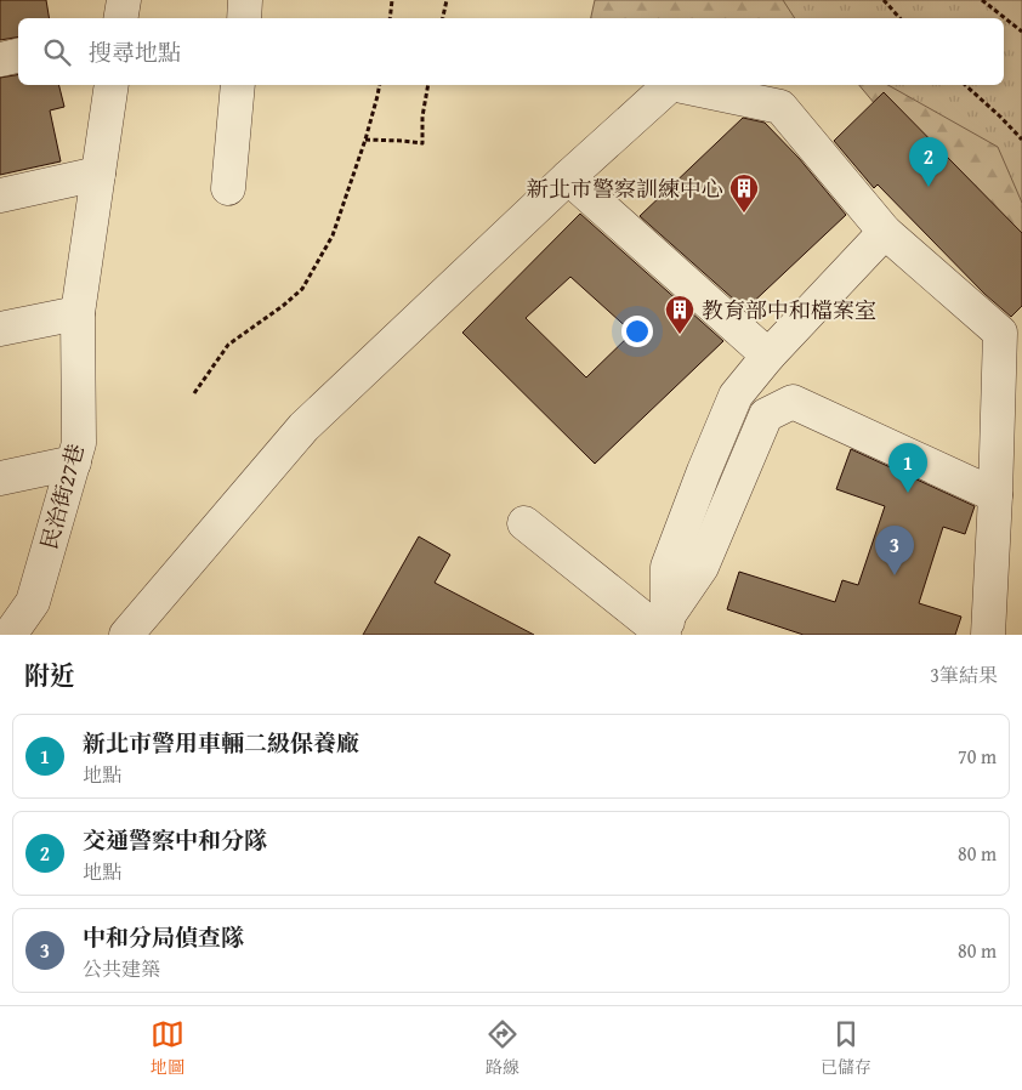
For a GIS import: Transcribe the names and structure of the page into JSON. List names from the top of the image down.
{
  "streets": {
    "street": ["民治街27巷"]
  },
  "places": {
    "building": ["新北市警察訓練中心", "教育部中和檔案室"]
  },
  "page": {
    "search": "搜尋地點",
    "pins": ["2", "1", "3"],
    "heading": ["附近", "3筆結果"],
    "list": [
      {
        "mark": "1",
        "name": "新北市警用車輛二級保養廠",
        "note": "地點",
        "value": "70 m"
      },
      {
        "mark": "2",
        "name": "交通警察中和分隊",
        "note": "地點",
        "value": "80 m"
      },
      {
        "mark": "3",
        "name": "中和分局偵查隊",
        "note": "公共建築",
        "value": "80 m"
      }
    ],
    "nav": ["地圖", "路線", "已儲存"]
  }
}
